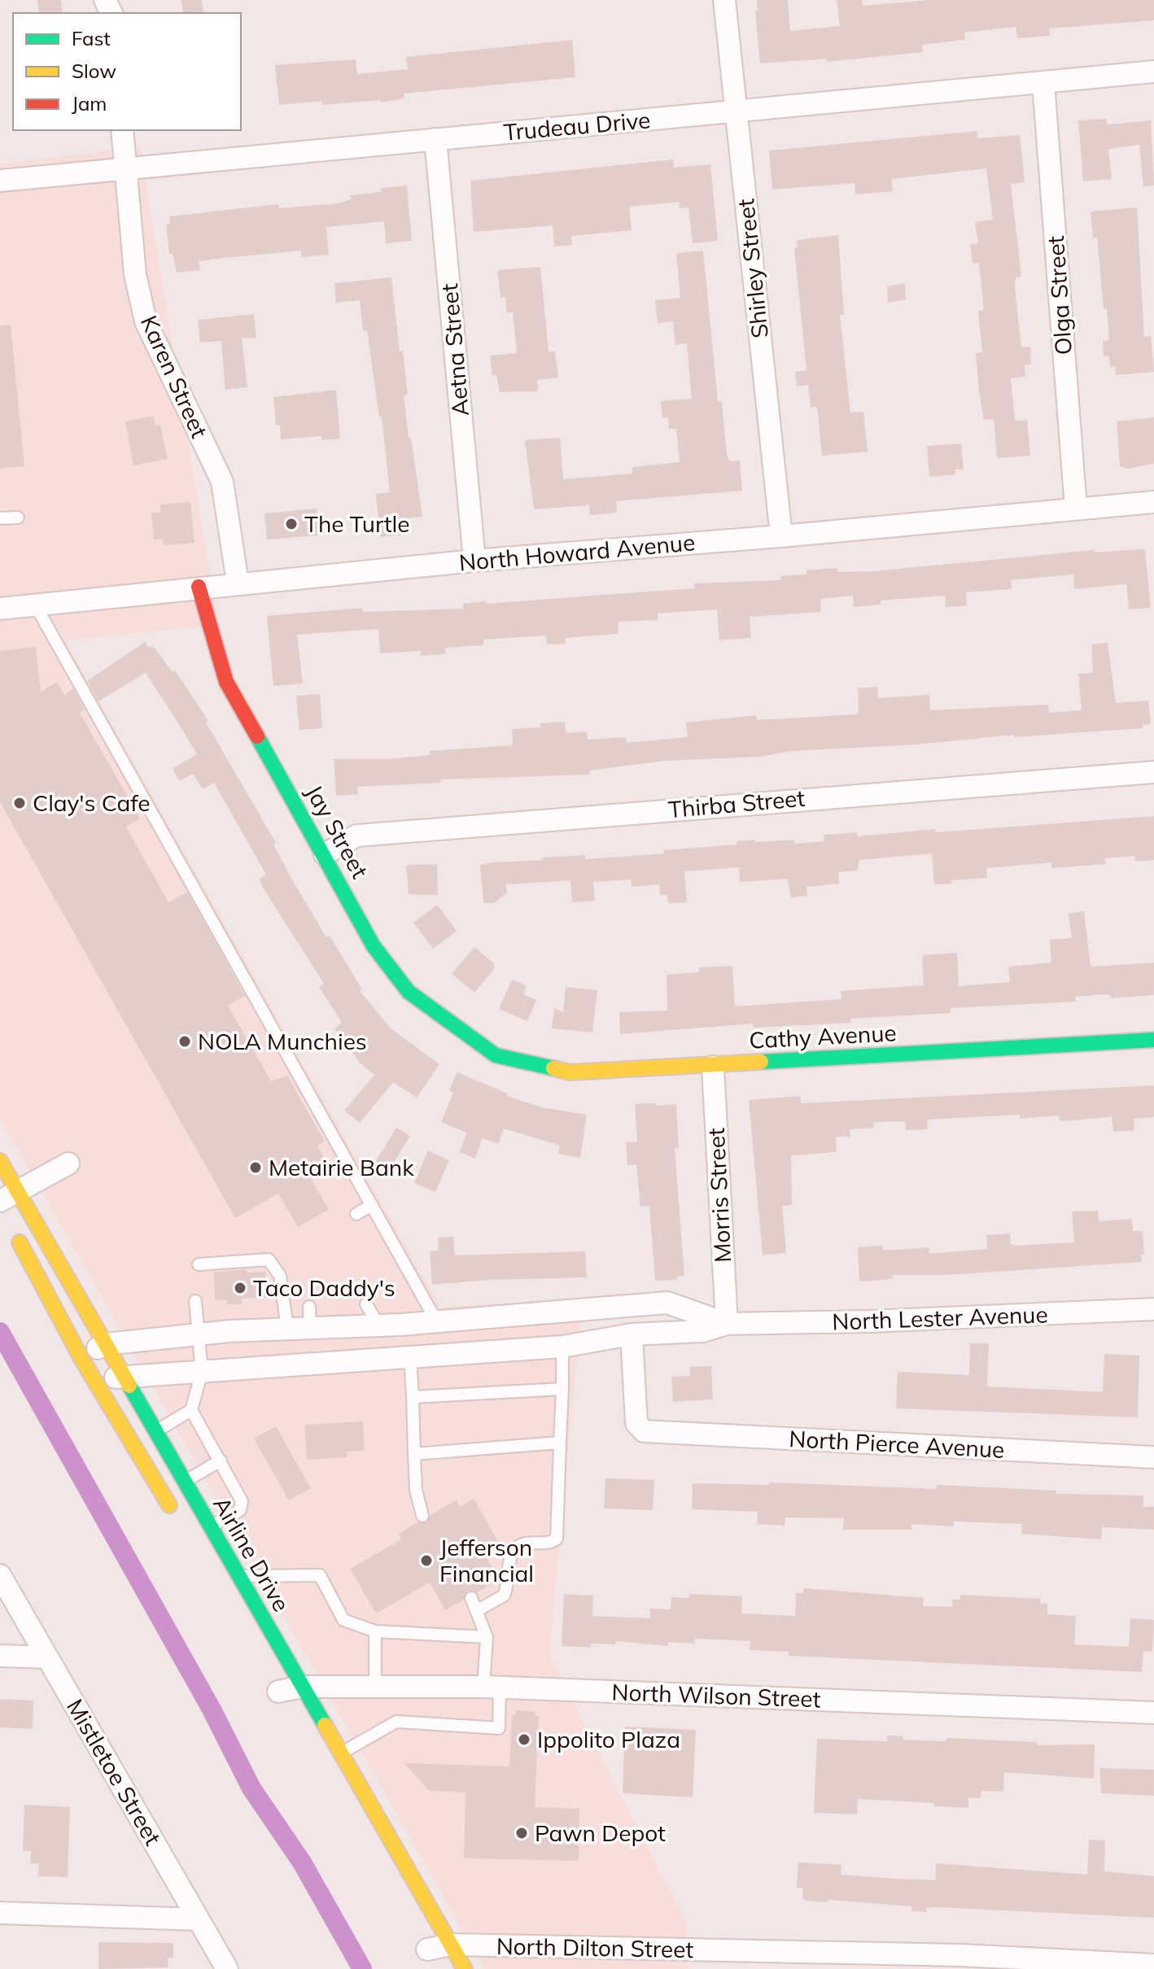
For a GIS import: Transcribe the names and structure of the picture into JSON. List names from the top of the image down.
{
  "streets": {
    "main road": ["Jay Street", "Cathy Avenue", "Airline Drive"],
    "street": [
      "Trudeau Drive",
      "Shirley Street",
      "Olga Street",
      "Aetna Street",
      "Karen Street",
      "North Howard Avenue",
      "Thirba Street",
      "Morris Street",
      "North Lester Avenue",
      "North Pierce Avenue",
      "North Wilson Street",
      "Mistletoe Street",
      "North Dilton Street"
    ]
  },
  "crossings": [
    ["Trudeau Drive", "Shirley Street"],
    ["Trudeau Drive", "Olga Street"],
    ["Trudeau Drive", "Aetna Street"],
    ["Trudeau Drive", "Karen Street"],
    ["Shirley Street", "North Howard Avenue"],
    ["Olga Street", "North Howard Avenue"],
    ["Aetna Street", "North Howard Avenue"],
    ["Karen Street", "North Howard Avenue"],
    ["North Howard Avenue", "Jay Street"],
    ["Thirba Street", "Jay Street"],
    ["Jay Street", "Cathy Avenue"],
    ["Cathy Avenue", "Morris Street"],
    ["Morris Street", "North Lester Avenue"],
    ["North Lester Avenue", "North Pierce Avenue"],
    ["North Lester Avenue", "Airline Drive"],
    ["Airline Drive", "North Wilson Street"],
    ["Airline Drive", "North Dilton Street"]
  ],
  "places": [
    "The Turtle",
    "Clay's Cafe",
    "NOLA Munchies",
    "Metairie Bank",
    "Taco Daddy's",
    "Jefferson Financial",
    "Ippolito Plaza",
    "Pawn Depot"
  ],
  "legend": ["Fast", "Slow", "Jam"]
}
